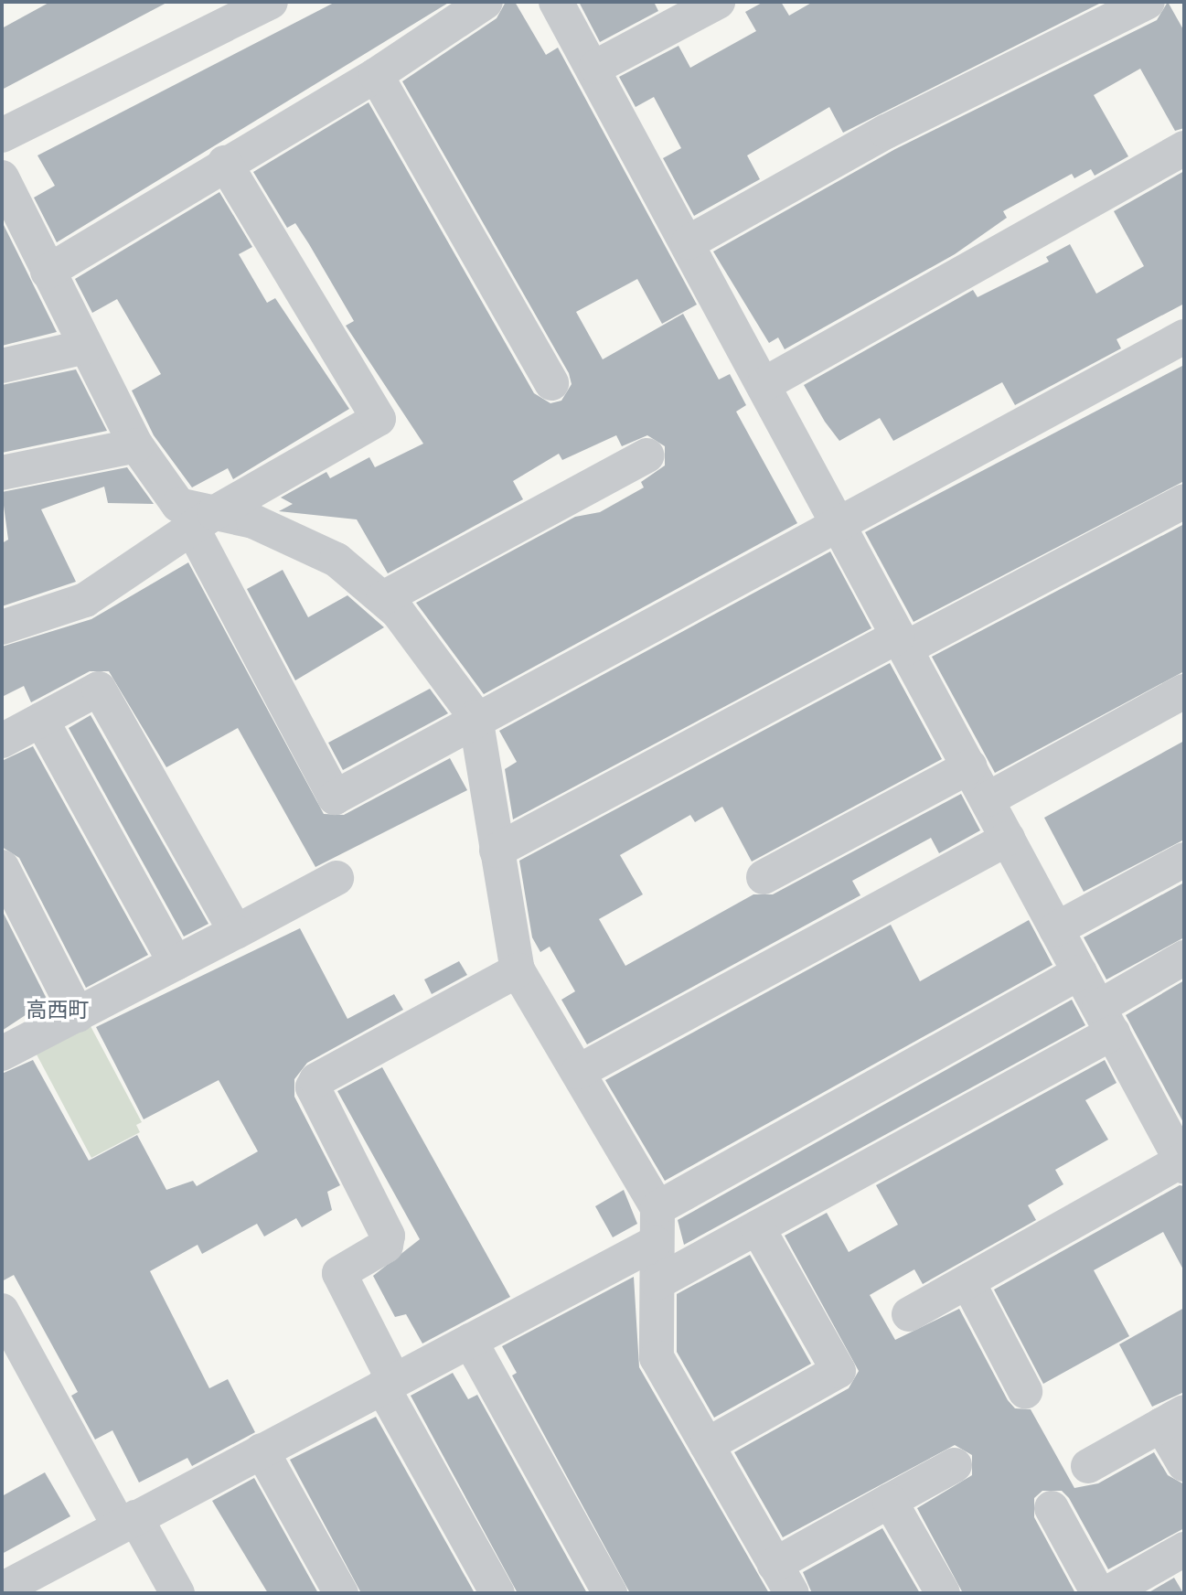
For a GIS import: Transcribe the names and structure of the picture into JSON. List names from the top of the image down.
{
  "districts": ["高西町"]
}
